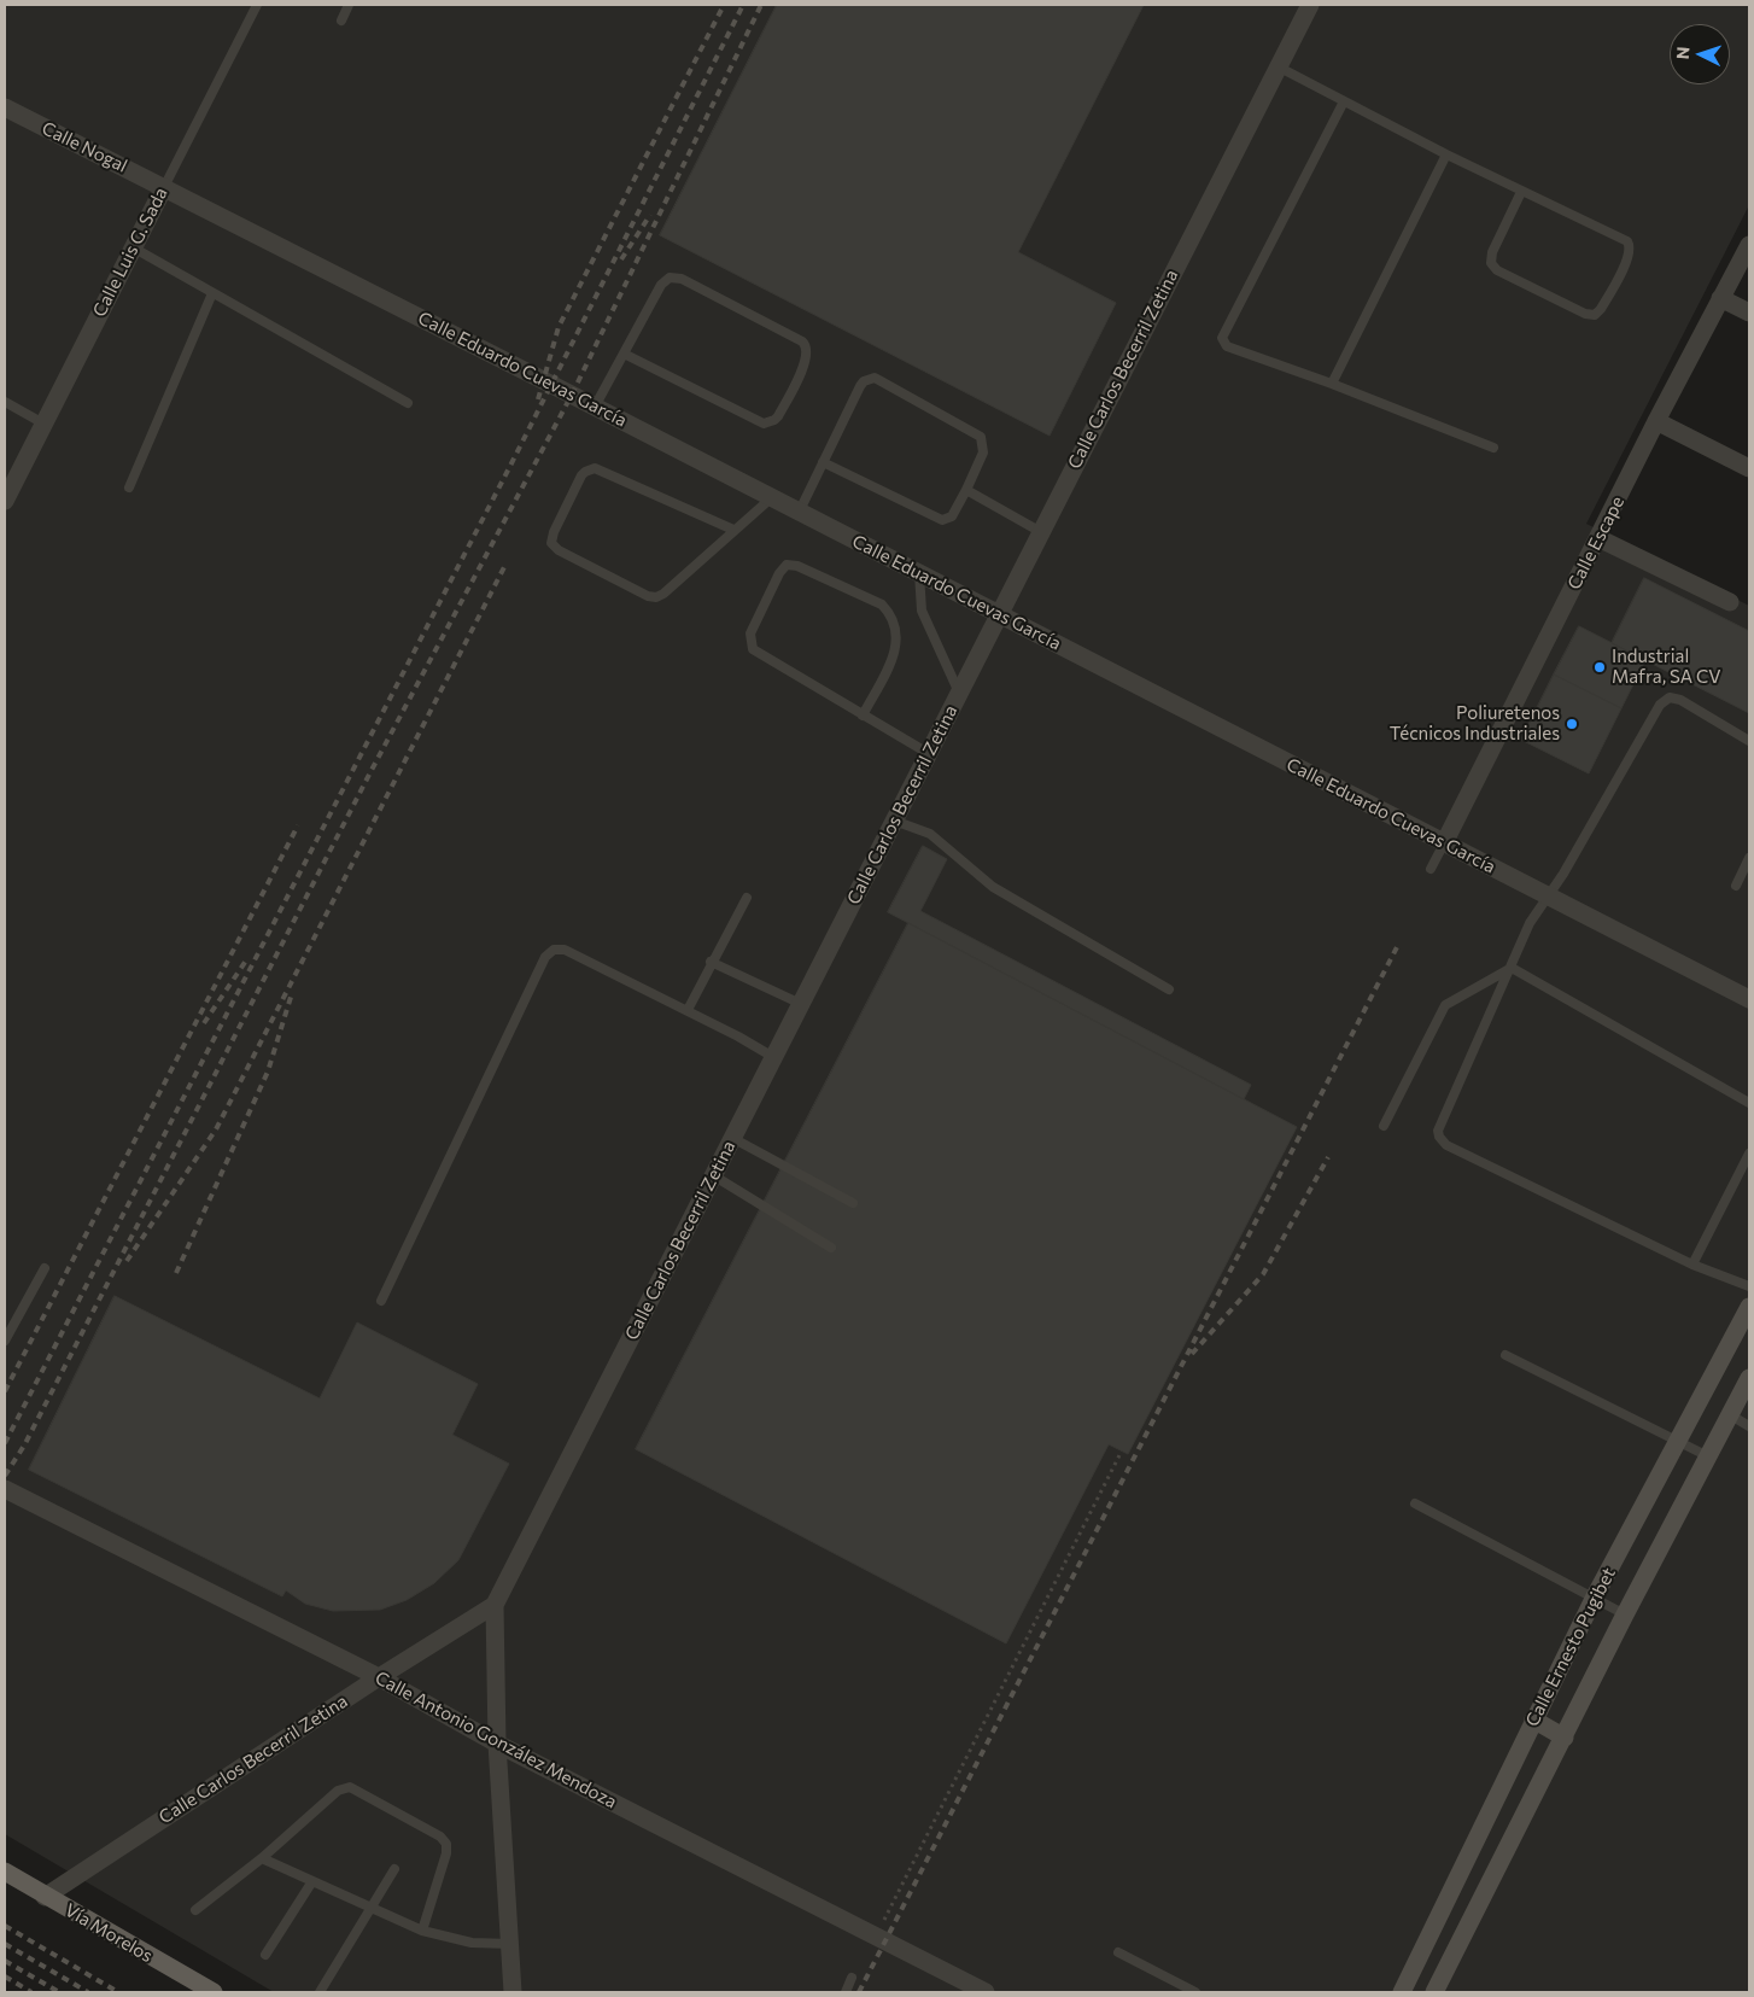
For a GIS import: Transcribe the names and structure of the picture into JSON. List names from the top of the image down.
{
  "streets": {
    "main road": ["Vía Morelos"],
    "street": [
      "Calle Nogal",
      "Calle Luis G. Sada",
      "Calle Eduardo Cuevas García",
      "Calle Carlos Becerril Zetina",
      "Calle Escape",
      "Calle Ernesto Pugibet",
      "Calle Antonio González Mendoza"
    ]
  },
  "crossings": [
    ["Calle Nogal", "Calle Luis G. Sada"],
    ["Calle Nogal", "Calle Eduardo Cuevas García"],
    ["Calle Luis G. Sada", "Calle Eduardo Cuevas García"],
    ["Calle Eduardo Cuevas García", "Calle Carlos Becerril Zetina"],
    ["Calle Eduardo Cuevas García", "Calle Escape"],
    ["Calle Carlos Becerril Zetina", "Calle Antonio González Mendoza"],
    ["Calle Carlos Becerril Zetina", "Vía Morelos"]
  ],
  "places": ["Industrial Mafra, SA CV", "Poliuretenos Técnicos Industriales"],
  "north": "left"
}
